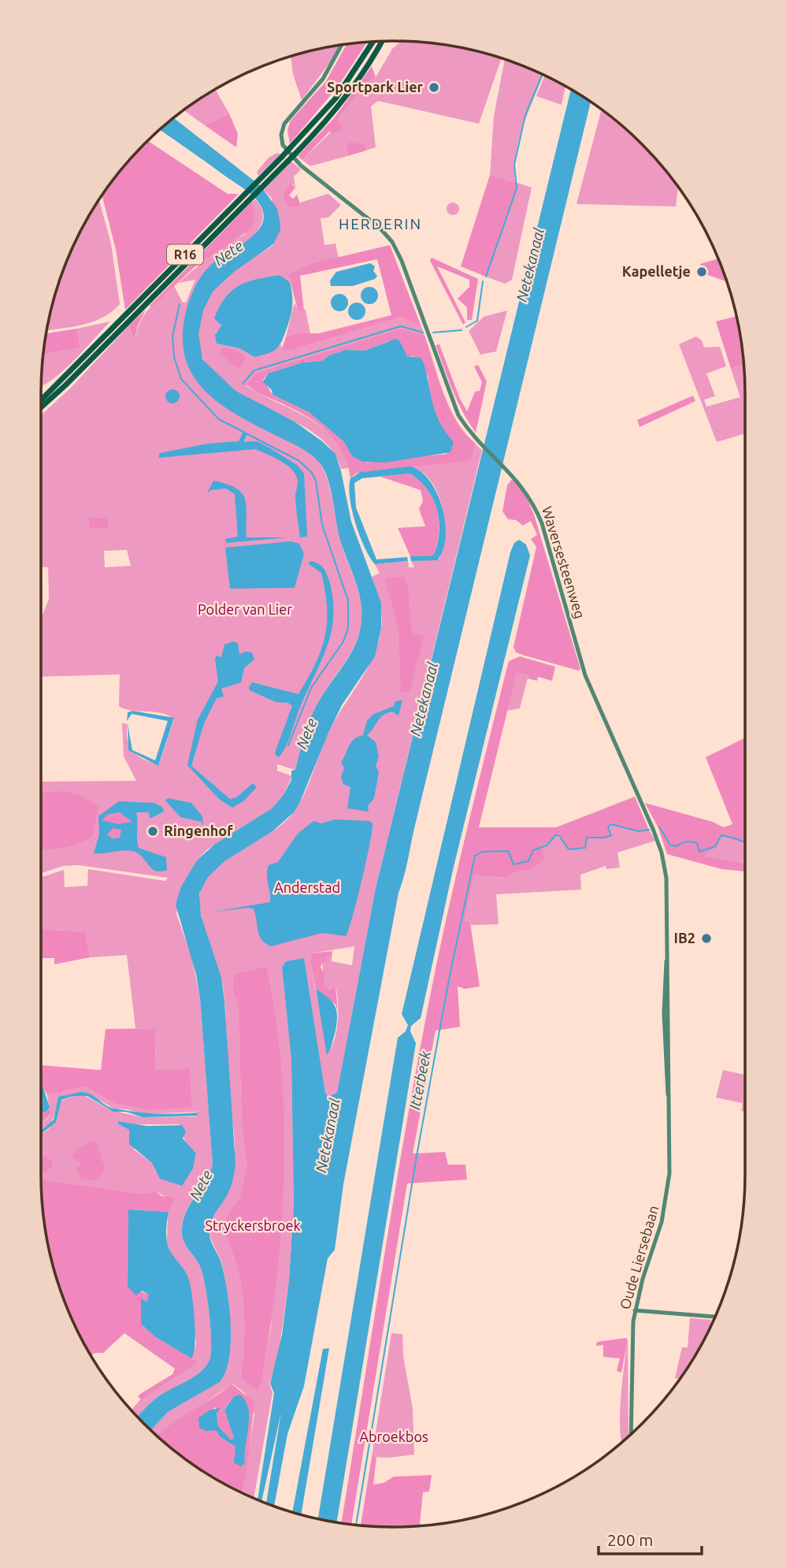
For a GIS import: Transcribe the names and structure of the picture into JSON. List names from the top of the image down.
{
  "streets": {
    "highway": ["R16"],
    "main road": ["Waversesteenweg", "Oude Liersebaan"]
  },
  "crossings": [
    ["Waversesteenweg", "Oude Liersebaan"]
  ],
  "districts": ["HERDERIN"],
  "water": ["Nete", "Netekanaal", "Itterbeek"],
  "parks": [
    "Polder van Lier",
    "Anderstad",
    "Stryckersbroek",
    "Abroekbos"
  ],
  "places": [
    "Sportpark Lier",
    "Kapelletje",
    "Ringenhof",
    "IB2"
  ],
  "scale_bar": "200 m"
}
